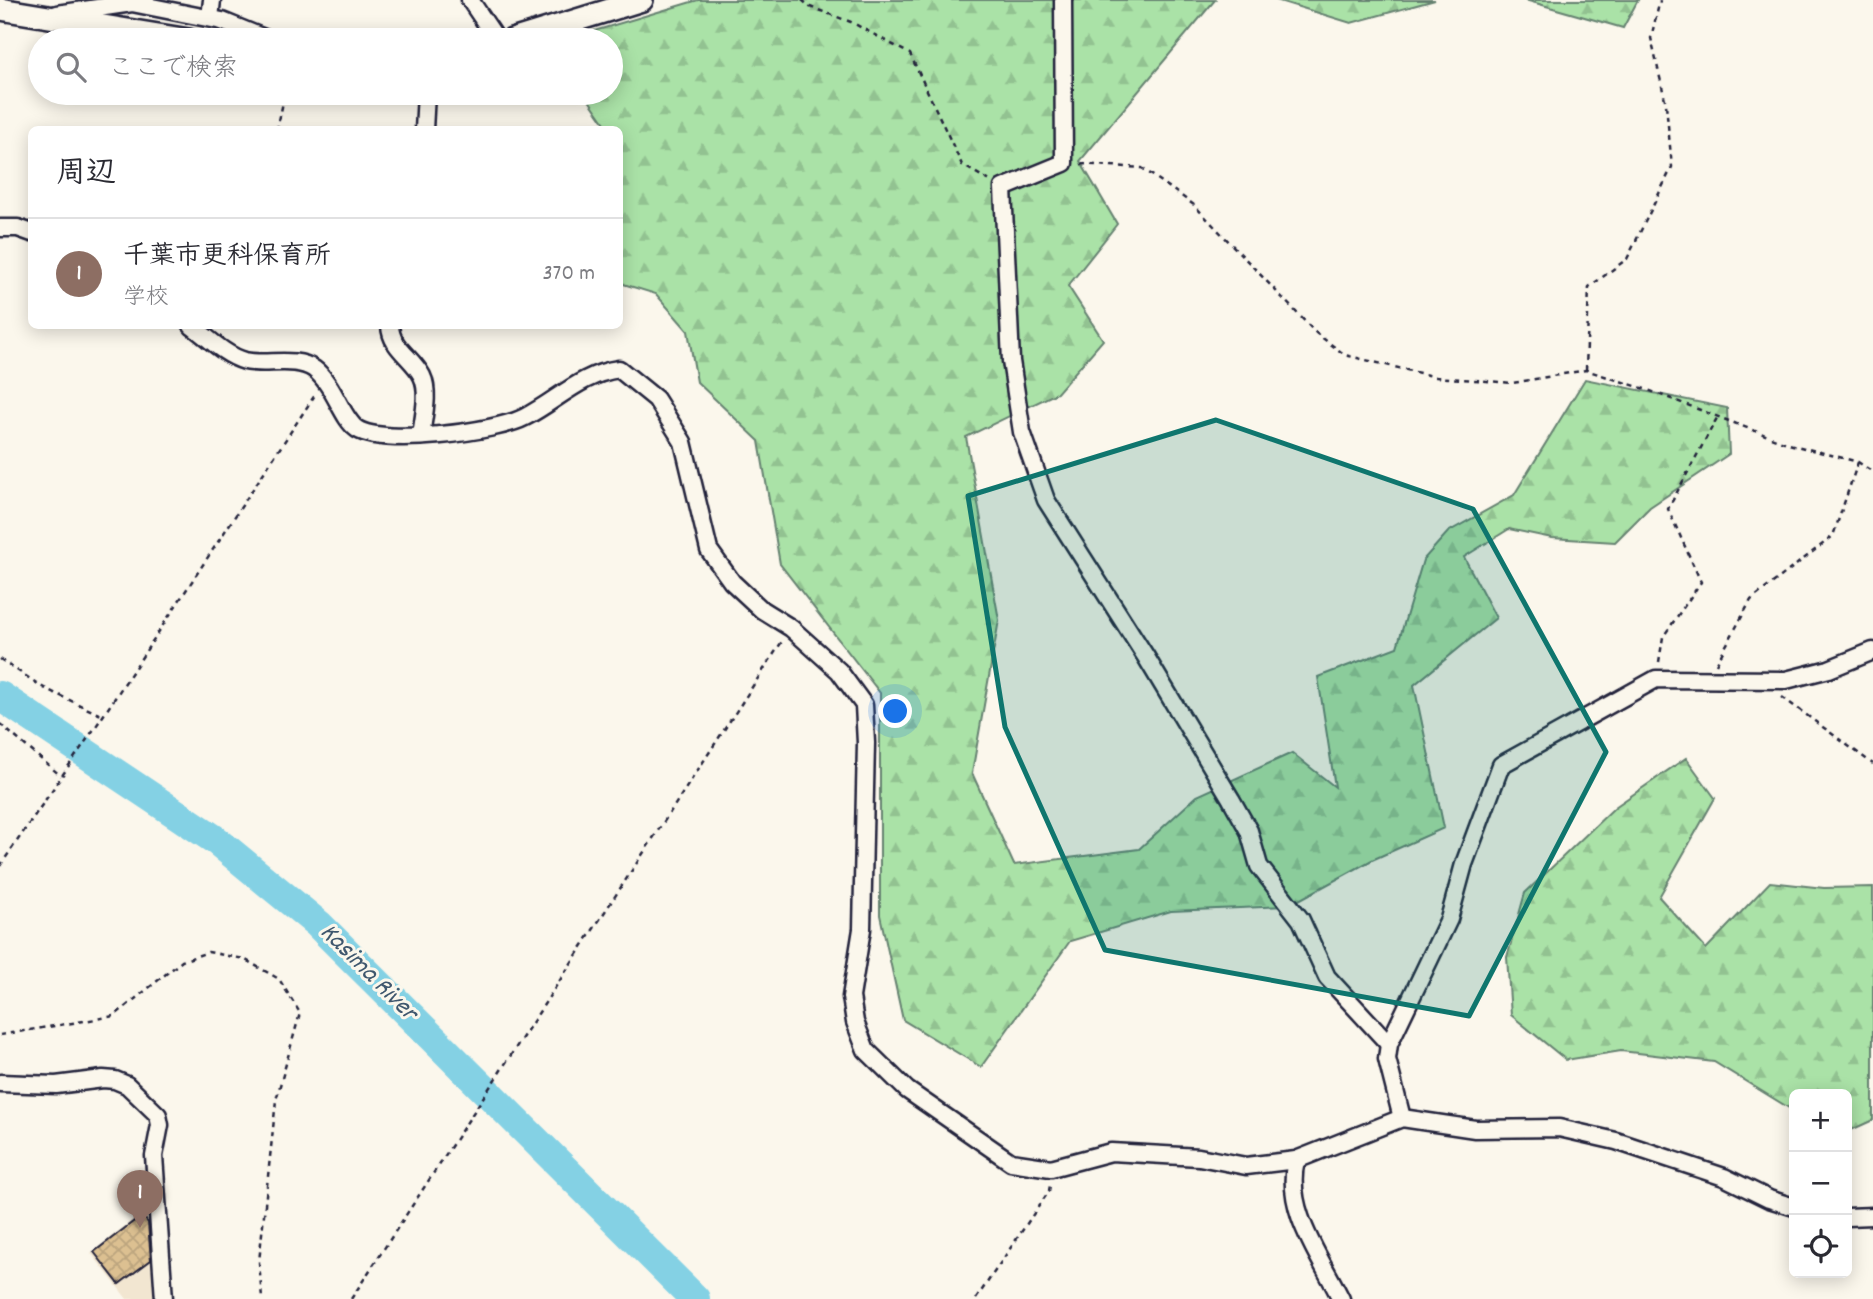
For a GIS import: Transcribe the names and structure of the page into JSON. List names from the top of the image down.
{
  "water": ["Kasima River"],
  "page": {
    "search": "ここで検索",
    "heading": "周辺",
    "list": [
      {
        "mark": "1",
        "name": "千葉市更科保育所",
        "note": "学校",
        "value": "370 m"
      }
    ],
    "map_buttons": ["+", "−"],
    "pins": "1"
  }
}
